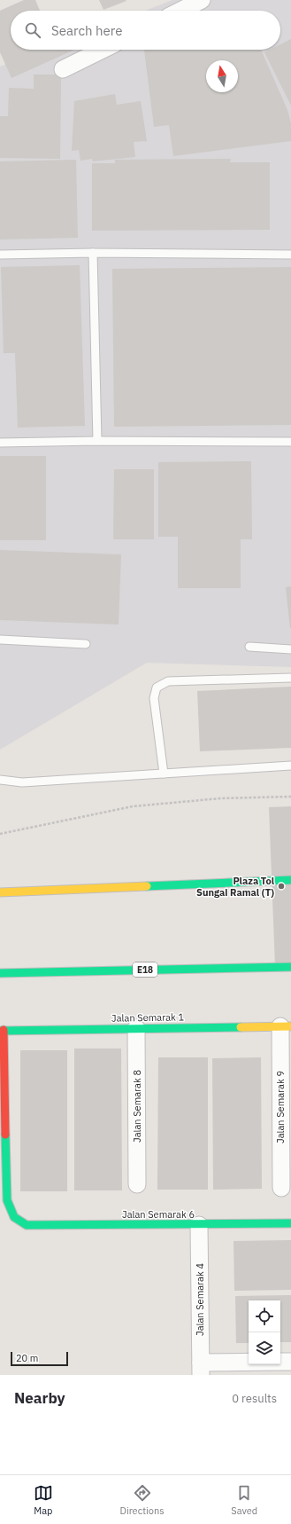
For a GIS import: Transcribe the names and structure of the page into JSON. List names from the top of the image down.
{
  "streets": {
    "main road": ["E18", "Jalan Semarak 1", "Jalan Semarak 6"],
    "street": ["Jalan Semarak 8", "Jalan Semarak 9", "Jalan Semarak 4"]
  },
  "crossings": [
    ["Jalan Semarak 1", "Jalan Semarak 8"],
    ["Jalan Semarak 1", "Jalan Semarak 9"],
    ["Jalan Semarak 1", "Jalan Semarak 6"],
    ["Jalan Semarak 6", "Jalan Semarak 4"]
  ],
  "places": ["Plaza Tol Sungai Ramal (T)"],
  "scale_bar": "20 m",
  "north": "top",
  "page": {
    "search": "Search here",
    "scale": "20 m",
    "heading": ["Nearby", "0 results"],
    "nav": ["Map", "Directions", "Saved"]
  }
}
